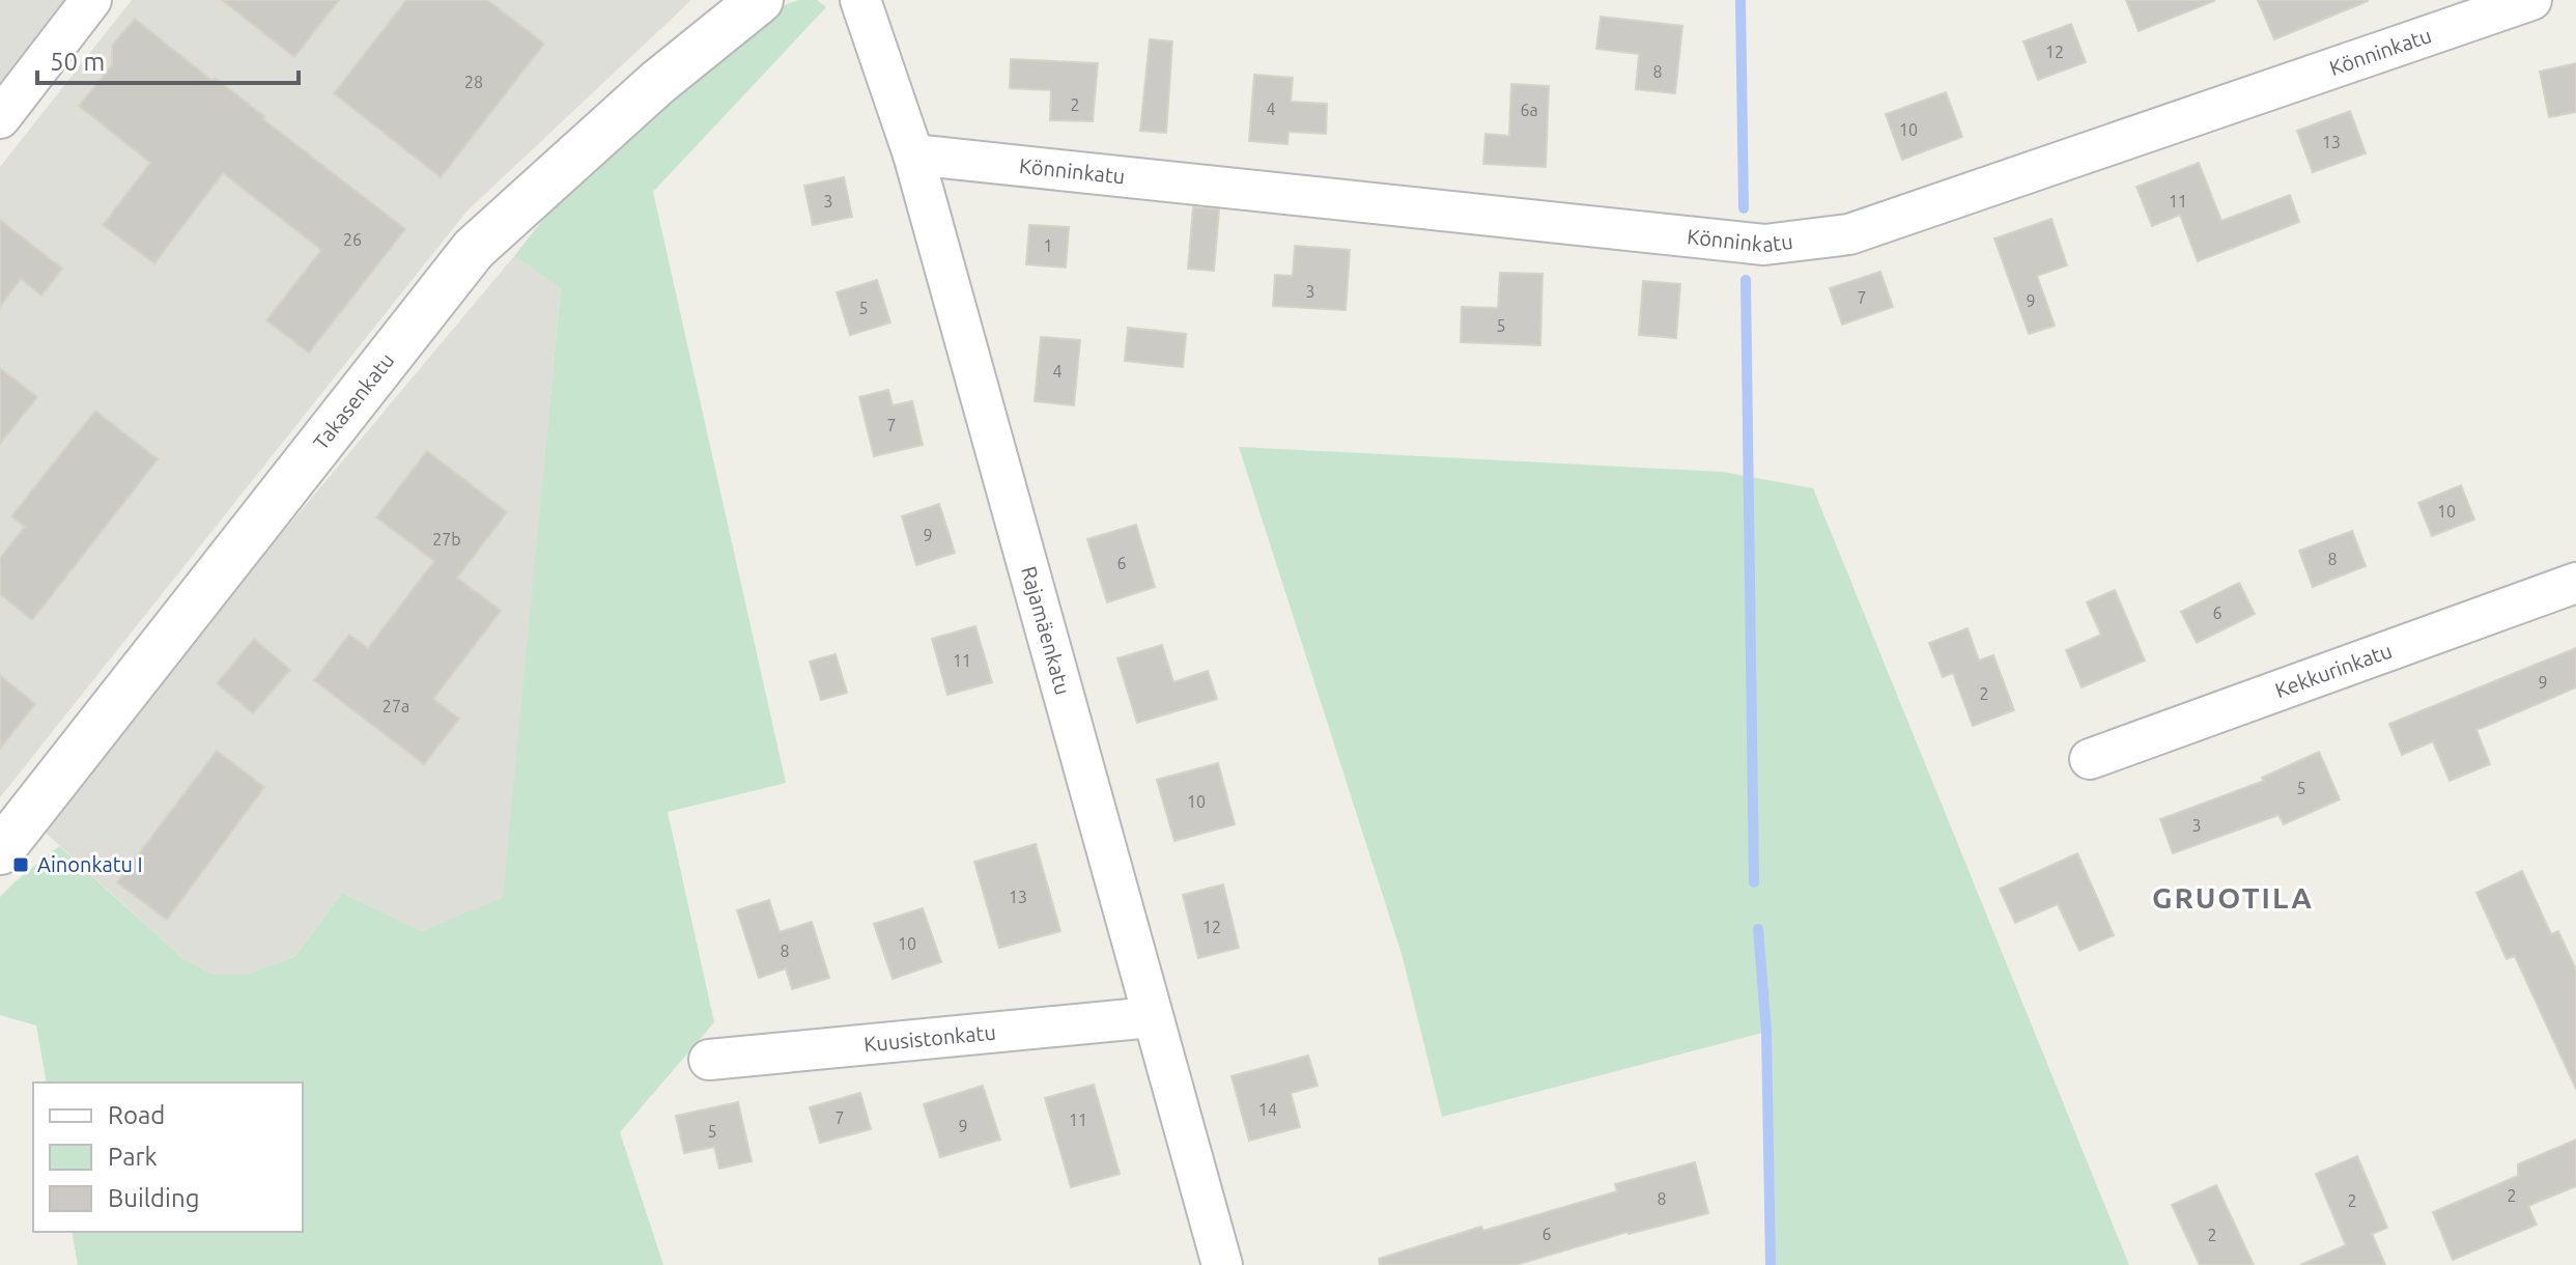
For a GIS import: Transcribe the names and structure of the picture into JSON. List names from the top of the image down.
{
  "streets": {
    "street": [
      "Könninkatu",
      "Takasenkatu",
      "Rajamäenkatu",
      "Kekkurinkatu",
      "Kuusistonkatu"
    ]
  },
  "crossings": [
    ["Könninkatu", "Rajamäenkatu"],
    ["Rajamäenkatu", "Kuusistonkatu"]
  ],
  "districts": ["GRUOTILA"],
  "places": {
    "transit": ["Ainonkatu I"]
  },
  "house_numbers": [
    "12",
    "8",
    "28",
    "2",
    "4",
    "6a",
    "10",
    "13",
    "3",
    "11",
    "26",
    "1",
    "3",
    "7",
    "9",
    "5",
    "5",
    "4",
    "7",
    "10",
    "9",
    "27b",
    "8",
    "6",
    "6",
    "11",
    "9",
    "2",
    "27a",
    "5",
    "10",
    "3",
    "13",
    "12",
    "10",
    "8",
    "14",
    "7",
    "11",
    "9",
    "5",
    "2",
    "8",
    "2",
    "6",
    "2"
  ],
  "legend": ["Road", "Park", "Building"],
  "scale_bar": "50 m"
}
